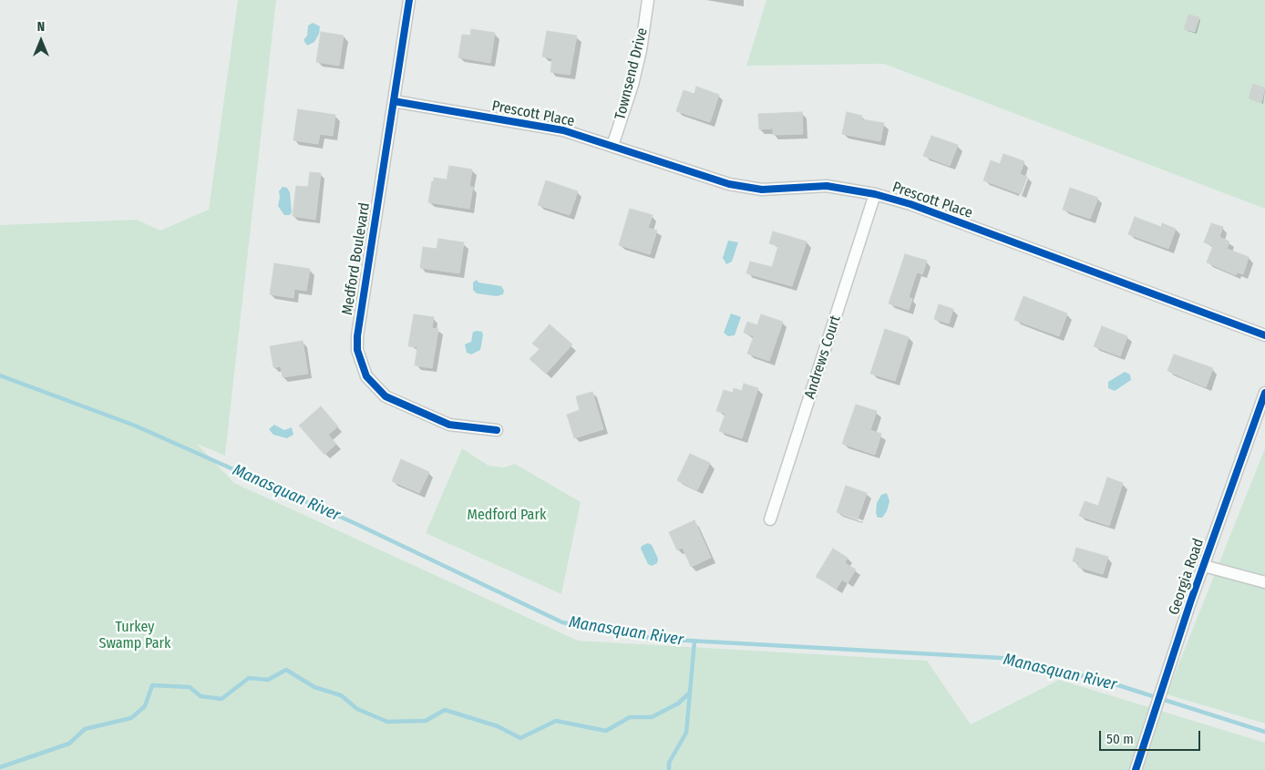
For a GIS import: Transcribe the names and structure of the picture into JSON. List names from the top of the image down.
{
  "streets": {
    "street": [
      "Townsend Drive",
      "Prescott Place",
      "Medford Boulevard",
      "Andrews Court",
      "Georgia Road"
    ]
  },
  "crossings": [
    ["Townsend Drive", "Prescott Place"],
    ["Prescott Place", "Medford Boulevard"],
    ["Prescott Place", "Andrews Court"]
  ],
  "water": ["Manasquan River"],
  "parks": ["Medford Park", "Turkey Swamp Park"],
  "scale_bar": "50 m",
  "north": "top"
}
